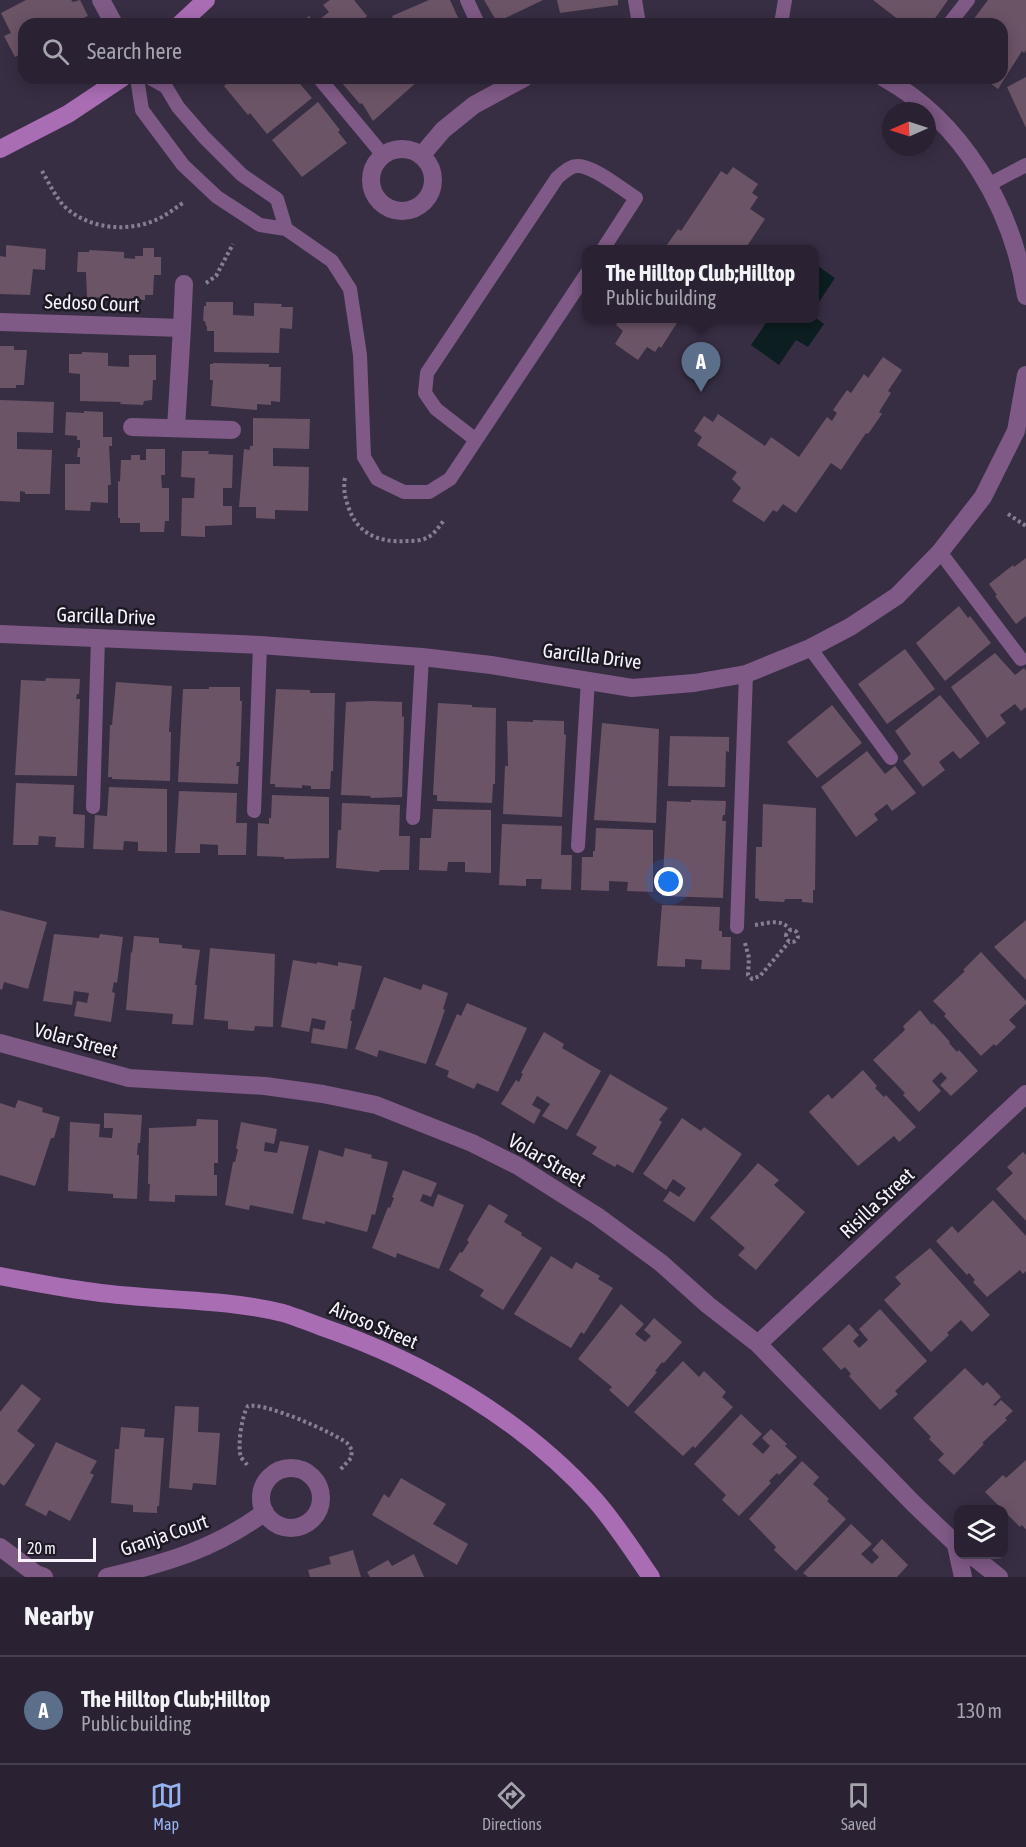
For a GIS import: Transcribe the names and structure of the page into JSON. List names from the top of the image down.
{
  "streets": {
    "street": [
      "Sedoso Court",
      "Garcilla Drive",
      "Volar Street",
      "Risilla Street",
      "Airoso Street",
      "Granja Court"
    ]
  },
  "crossings": [
    ["Volar Street", "Risilla Street"]
  ],
  "scale_bar": "20 m",
  "north": "left",
  "page": {
    "search": "Search here",
    "popup": ["The Hilltop Club;Hilltop", "Public building"],
    "pins": "A",
    "scale": "20 m",
    "heading": "Nearby",
    "list": [
      {
        "mark": "A",
        "name": "The Hilltop Club;Hilltop",
        "note": "Public building",
        "value": "130 m"
      }
    ],
    "nav": ["Map", "Directions", "Saved"]
  }
}
